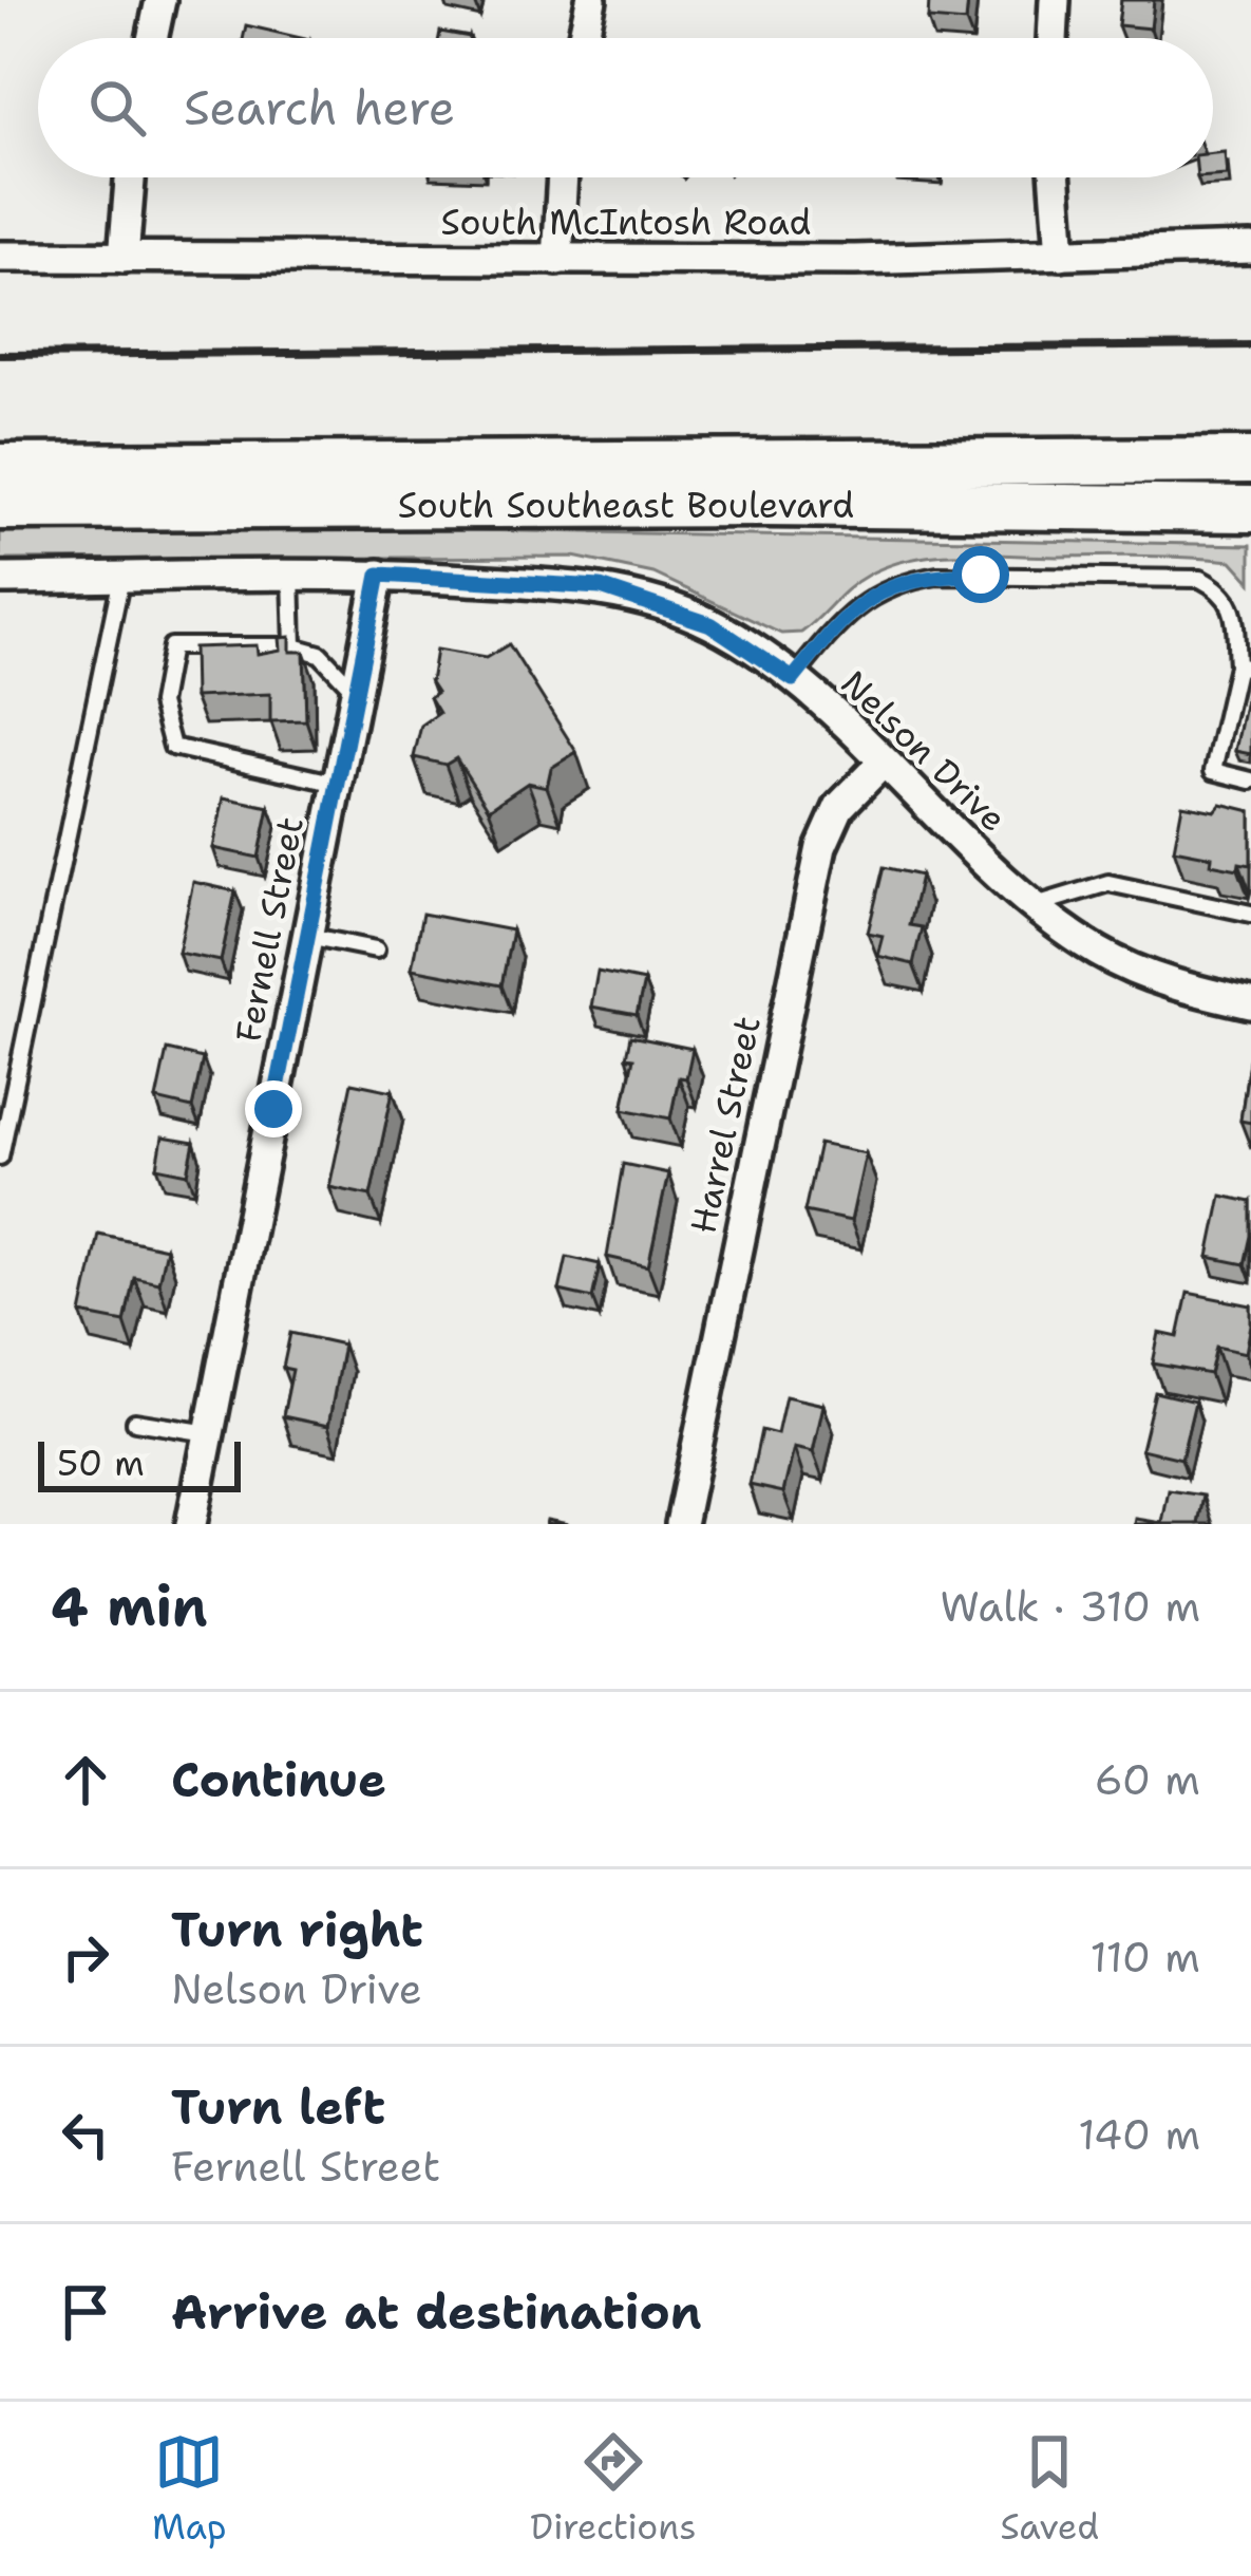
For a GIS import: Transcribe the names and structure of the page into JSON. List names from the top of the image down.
{
  "streets": {
    "main road": ["South Southeast Boulevard"],
    "street": [
      "South McIntosh Road",
      "Nelson Drive",
      "Fernell Street",
      "Harrel Street"
    ]
  },
  "crossings": [
    ["Nelson Drive", "Fernell Street"],
    ["Nelson Drive", "Harrel Street"]
  ],
  "scale_bar": "50 m",
  "page": {
    "search": "Search here",
    "scale": "50 m",
    "heading": ["4 min", "Walk · 310 m"],
    "list": [
      ["Continue", "60 m"],
      ["Turn right", "Nelson Drive", "110 m"],
      ["Turn left", "Fernell Street", "140 m"],
      "Arrive at destination"
    ],
    "nav": ["Map", "Directions", "Saved"]
  }
}
